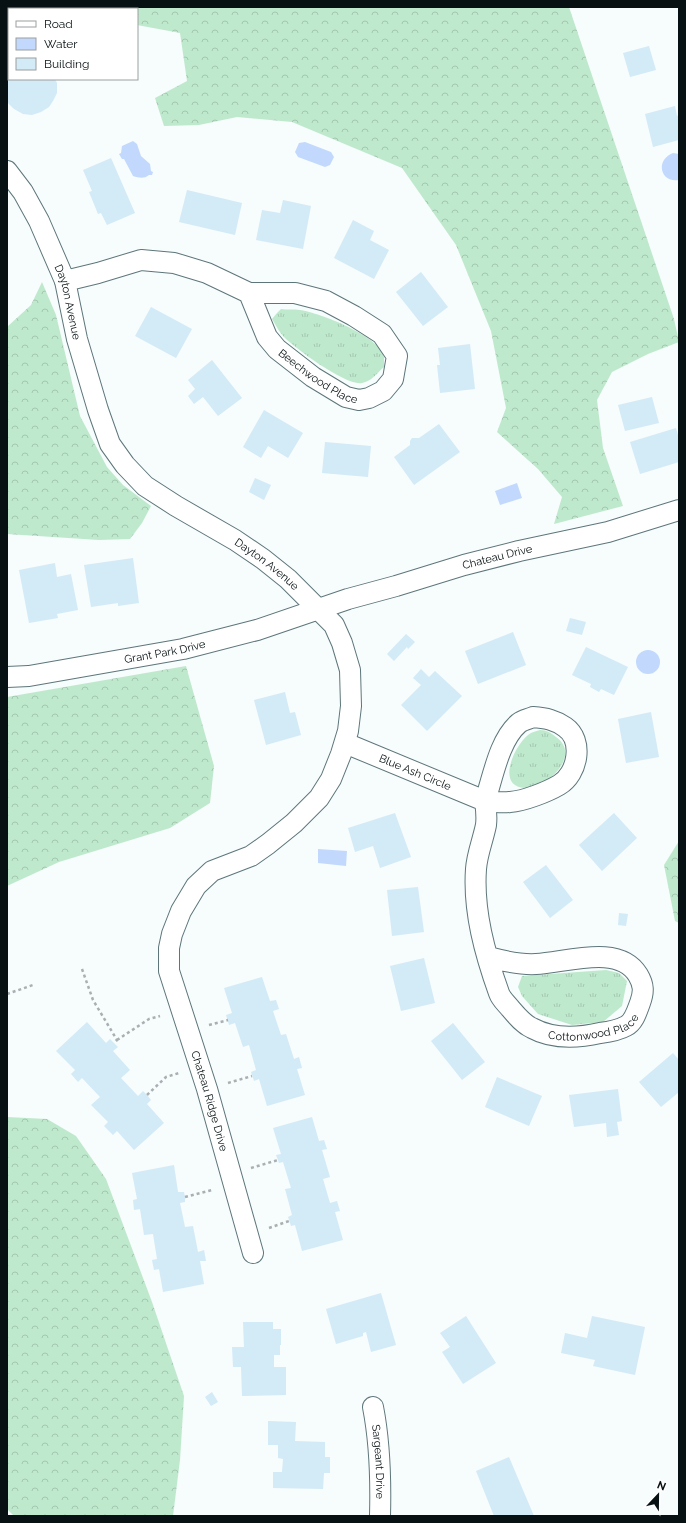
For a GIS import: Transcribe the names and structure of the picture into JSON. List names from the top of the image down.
{
  "streets": {
    "street": [
      "Dayton Avenue",
      "Beechwood Place",
      "Chateau Drive",
      "Grant Park Drive",
      "Blue Ash Circle",
      "Cottonwood Place",
      "Chateau Ridge Drive",
      "Sargeant Drive"
    ]
  },
  "crossings": [
    ["Dayton Avenue", "Beechwood Place"],
    ["Dayton Avenue", "Chateau Drive"],
    ["Dayton Avenue", "Grant Park Drive"],
    ["Dayton Avenue", "Blue Ash Circle"],
    ["Dayton Avenue", "Chateau Ridge Drive"],
    ["Chateau Drive", "Grant Park Drive"],
    ["Blue Ash Circle", "Cottonwood Place"]
  ],
  "legend": ["Road", "Water", "Building"],
  "north": "top"
}
